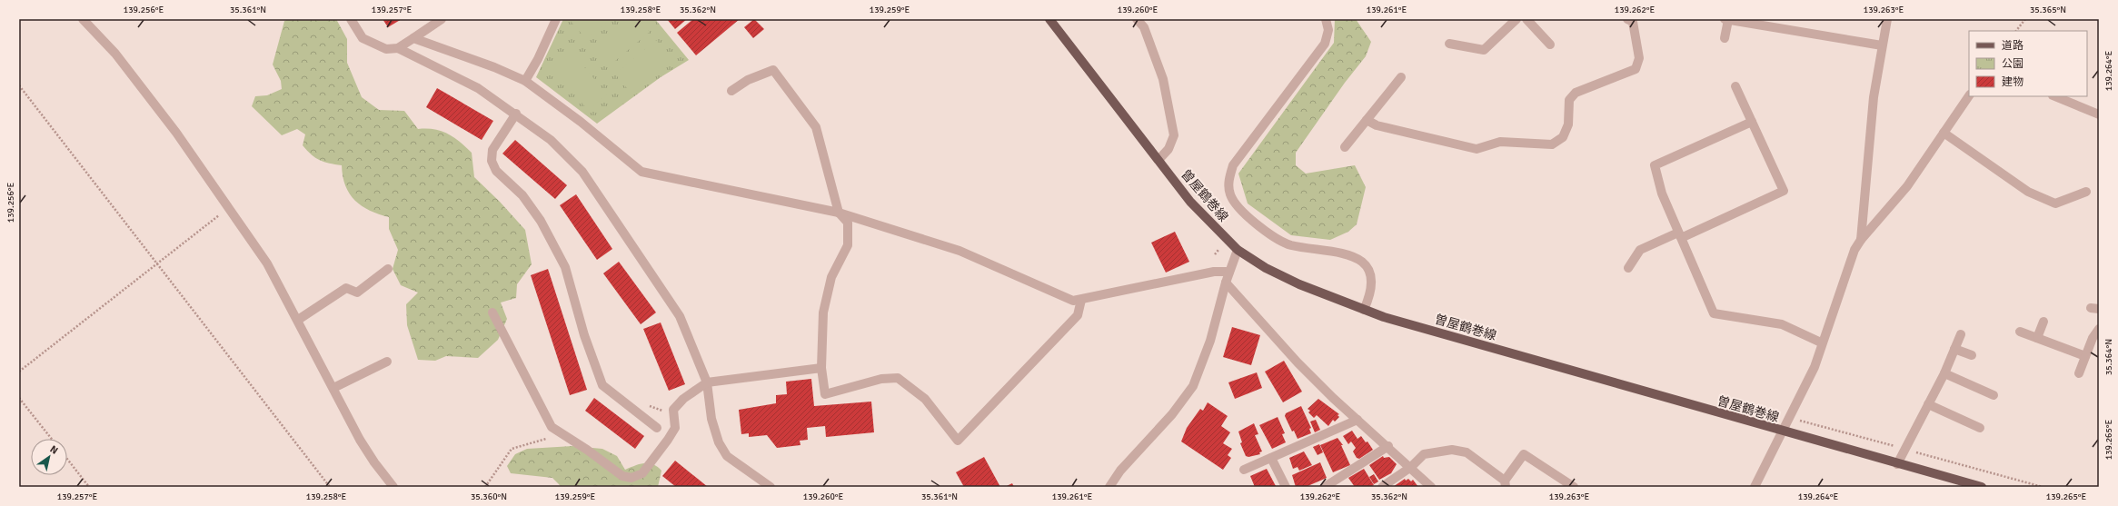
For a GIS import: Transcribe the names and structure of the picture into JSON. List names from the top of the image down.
{
  "streets": {
    "main road": ["曽屋鶴巻線"]
  },
  "legend": ["道路", "公園", "建物"],
  "north": "top right",
  "coordinates": [
    "139.256°E",
    "35.361°N",
    "139.257°E",
    "139.258°E",
    "35.362°N",
    "139.259°E",
    "139.260°E",
    "139.261°E",
    "139.262°E",
    "139.263°E",
    "35.365°N",
    "139.264°E",
    "35.364°N",
    "139.265°E",
    "35.360°N"
  ]
}
